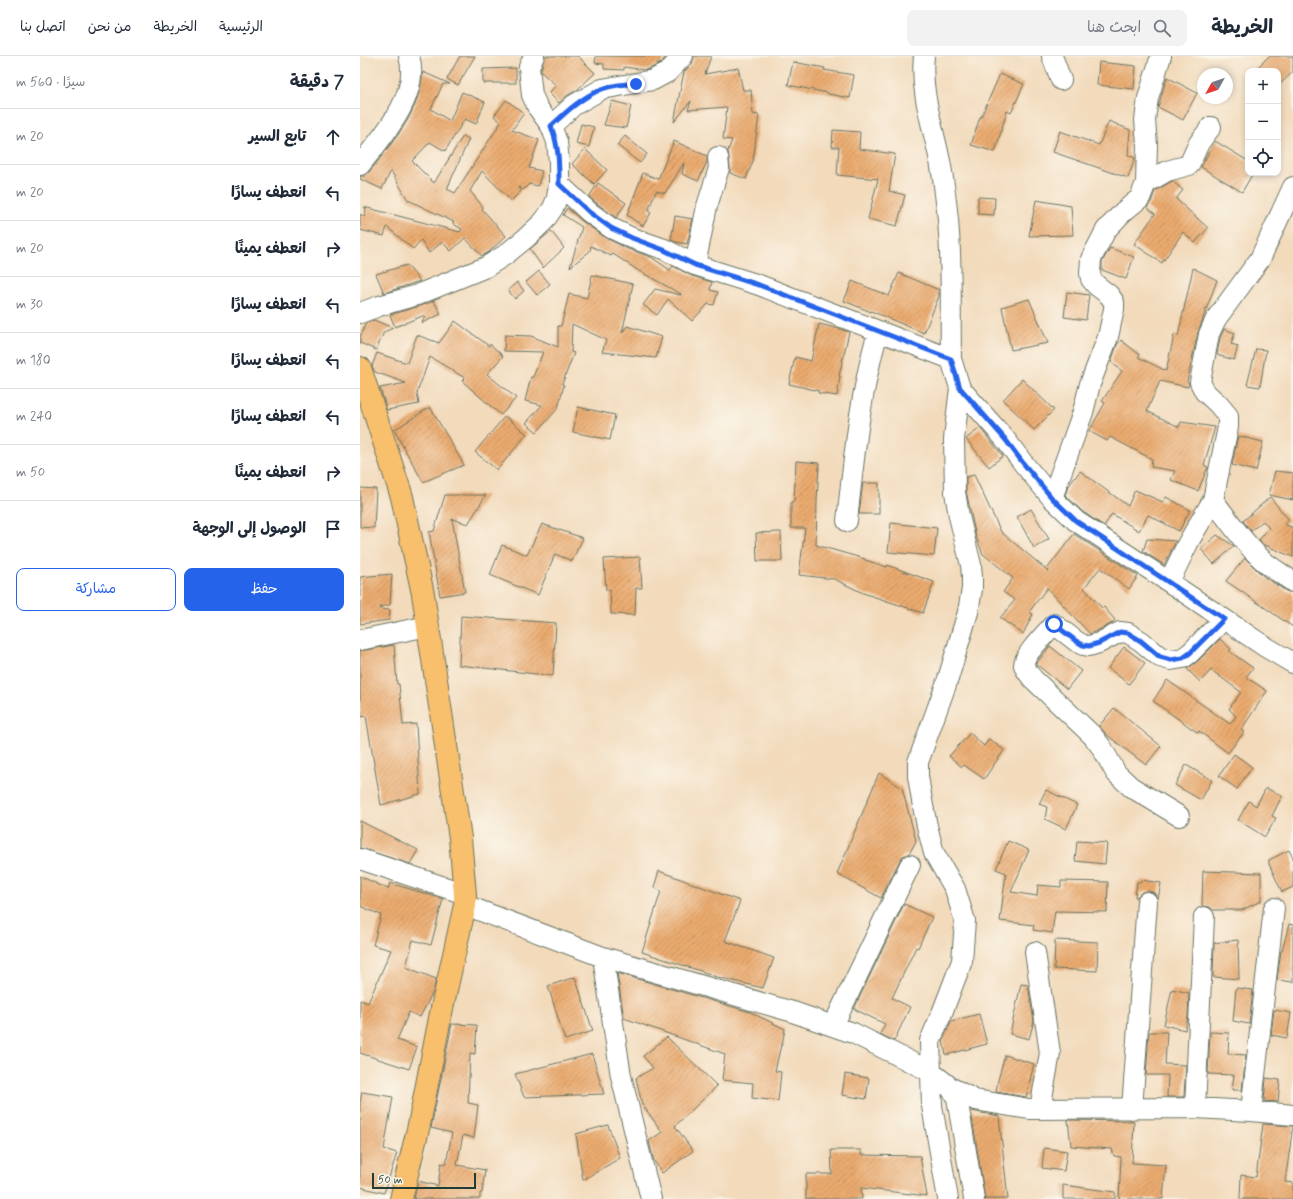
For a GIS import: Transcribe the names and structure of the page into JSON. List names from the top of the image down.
{
  "scale_bar": "50 m",
  "north": "bottom left",
  "page": {
    "header": "الخريطة",
    "search": "ابحث هنا",
    "nav": [
      "الرئيسية",
      "الخريطة",
      "من نحن",
      "اتصل بنا"
    ],
    "heading": ["7 دقيقة", "سيرًا · 560 m"],
    "map_buttons": ["+", "−"],
    "list": [
      ["تابع السير", "20 m"],
      ["انعطف يسارًا", "20 m"],
      ["انعطف يمينًا", "20 m"],
      ["انعطف يسارًا", "30 m"],
      ["انعطف يسارًا", "180 m"],
      ["انعطف يسارًا", "240 m"],
      ["انعطف يمينًا", "50 m"],
      "الوصول إلى الوجهة"
    ],
    "buttons": ["حفظ", "مشاركة"],
    "scale": "50 m"
  }
}
